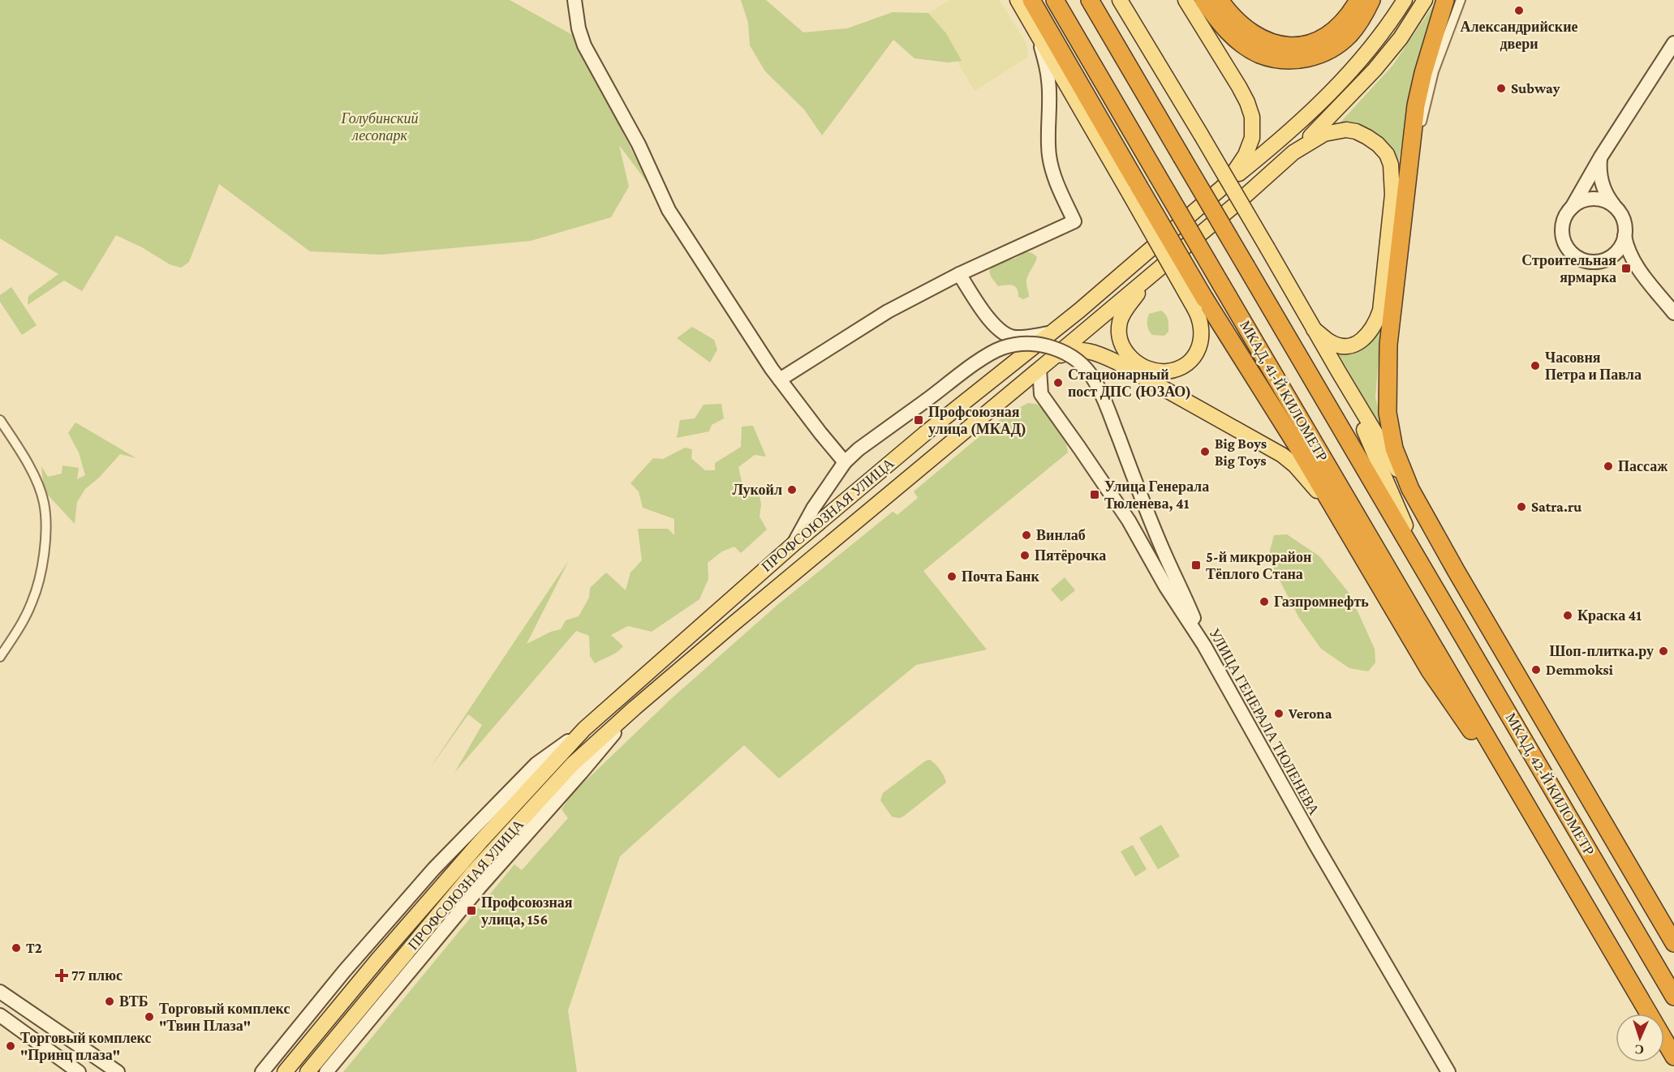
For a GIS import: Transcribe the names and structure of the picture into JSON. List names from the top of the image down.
{
  "streets": {
    "highway": ["МКАД, 41-Й КИЛОМЕТР", "МКАД, 42-Й КИЛОМЕТР"],
    "main road": ["ПРОФСОЮЗНАЯ УЛИЦА"],
    "street": ["УЛИЦА ГЕНЕРАЛА ТЮЛЕНЕВА"]
  },
  "crossings": [
    ["МКАД, 41-Й КИЛОМЕТР", "МКАД, 42-Й КИЛОМЕТР"]
  ],
  "parks": ["Голубинский лесопарк"],
  "places": {
    "other": [
      "Александрийские двери",
      "Subway",
      "Часовня Петра и Павла",
      "Стационарный пост ДПС (ЮЗАО)",
      "Big Boys Big Toys",
      "Пассаж",
      "Лукойл",
      "Satra.ru",
      "Винлаб",
      "Пятёрочка",
      "Почта Банк",
      "Газпромнефть",
      "Краска 41",
      "Шоп-плитка.ру",
      "Demmoksi",
      "Verona",
      "T2",
      "ВТБ",
      "Торговый комплекс \"Твин Плаза\"",
      "Торговый комплекс \"Принц плаза\""
    ],
    "transit": [
      "Строительная ярмарка",
      "Профсоюзная улица (МКАД)",
      "Улица Генерала Тюленева, 41",
      "5-й микрорайон Тёплого Стана",
      "Профсоюзная улица, 156"
    ],
    "health": ["77 плюс"]
  },
  "north": "bottom"
}
